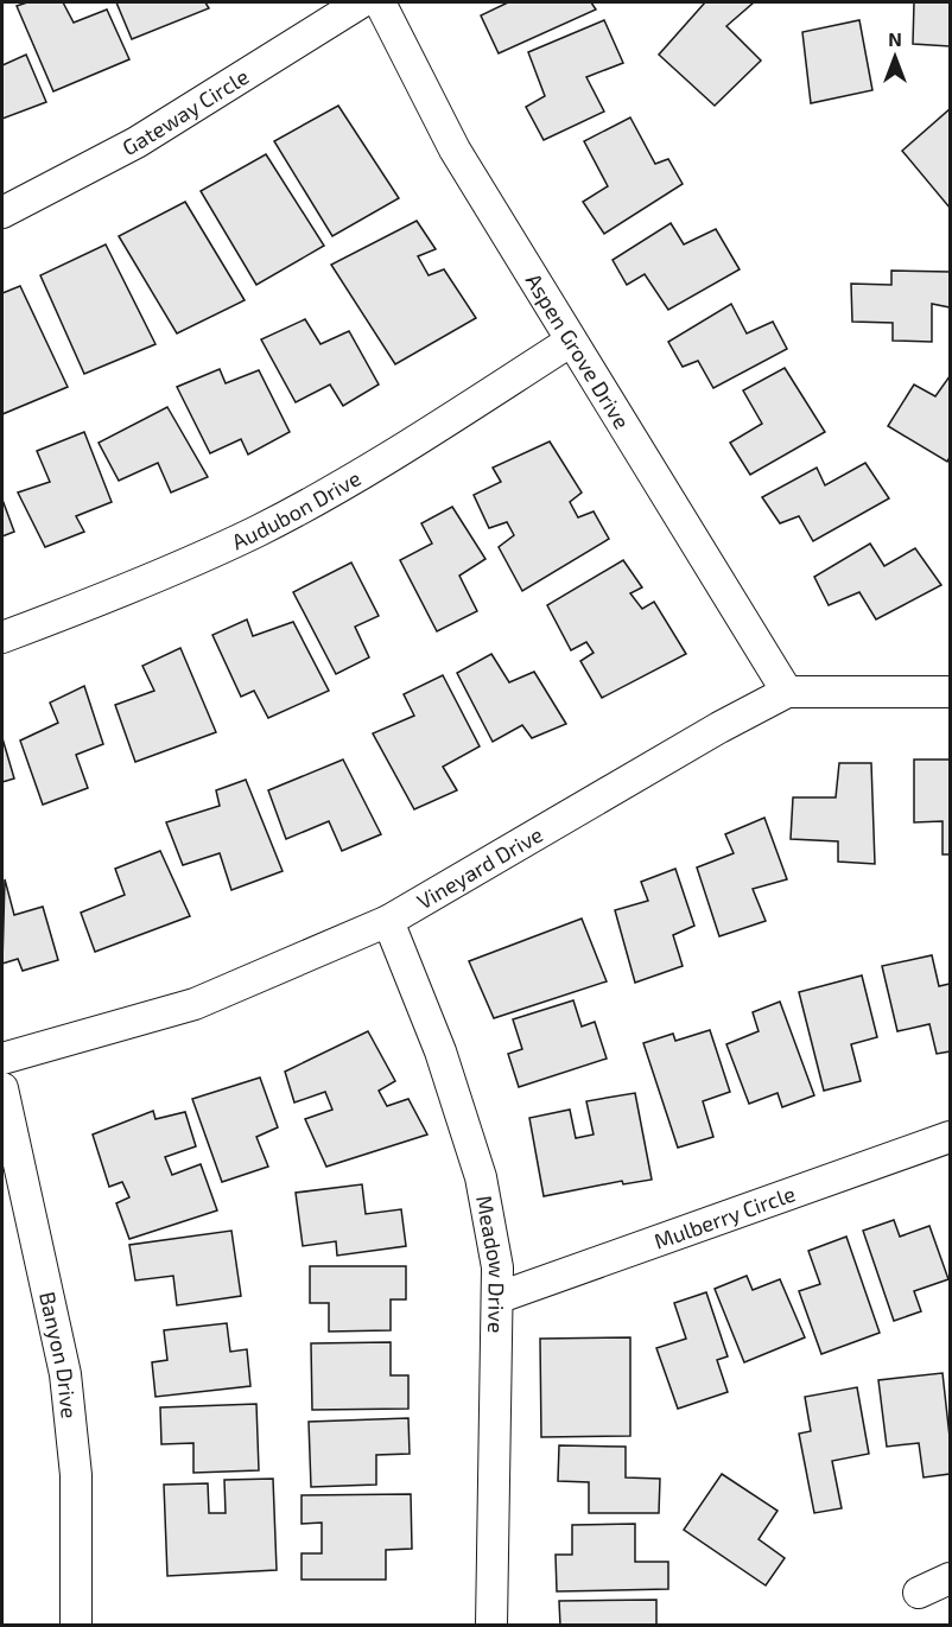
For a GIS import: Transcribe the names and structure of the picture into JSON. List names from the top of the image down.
{
  "streets": {
    "street": [
      "Gateway Circle",
      "Aspen Grove Drive",
      "Audubon Drive",
      "Vineyard Drive",
      "Mulberry Circle",
      "Meadow Drive",
      "Banyon Drive"
    ]
  },
  "crossings": [
    ["Aspen Grove Drive", "Audubon Drive"],
    ["Aspen Grove Drive", "Vineyard Drive"],
    ["Vineyard Drive", "Meadow Drive"],
    ["Mulberry Circle", "Meadow Drive"]
  ],
  "north": "top"
}
